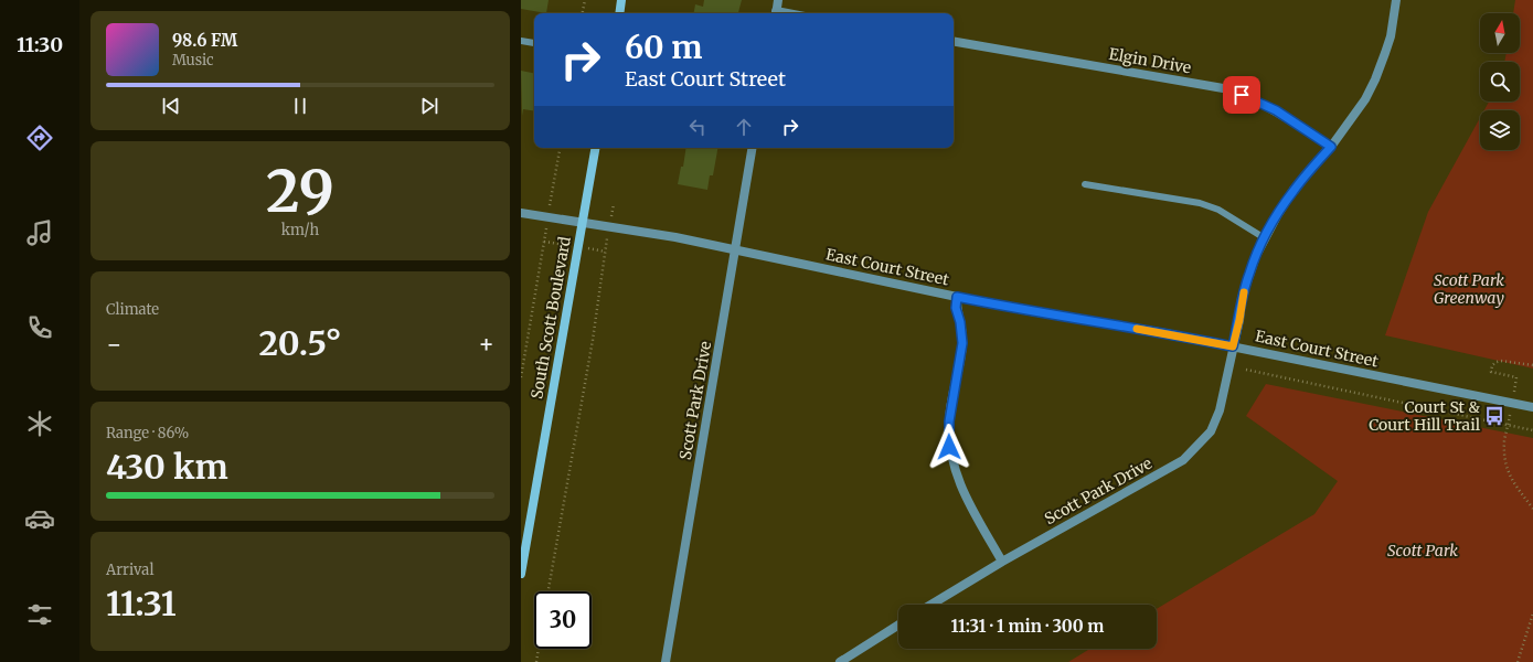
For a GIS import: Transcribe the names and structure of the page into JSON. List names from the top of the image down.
{
  "streets": {
    "main road": ["South Scott Boulevard"],
    "street": ["Elgin Drive", "East Court Street", "Scott Park Drive"]
  },
  "crossings": [
    ["Elgin Drive", "Scott Park Drive"],
    ["East Court Street", "South Scott Boulevard"],
    ["East Court Street", "Scott Park Drive"]
  ],
  "parks": ["Scott Park Greenway", "Scott Park"],
  "places": {
    "bus stop": ["Court St & Court Hill Trail"]
  },
  "north": "top",
  "page": {
    "tabs": "11:30",
    "turn": ["60 m", "East Court Street"],
    "song": ["98.6 FM", "Music"],
    "tile": [
      ["29", "km/h"],
      "Climate",
      ["Range · 86%", "430 km"],
      ["Arrival", "11:31"]
    ],
    "heat": ["−", "20.5°", "+"],
    "limit": "30",
    "trip": "11:31 · 1 min · 300 m"
  }
}
